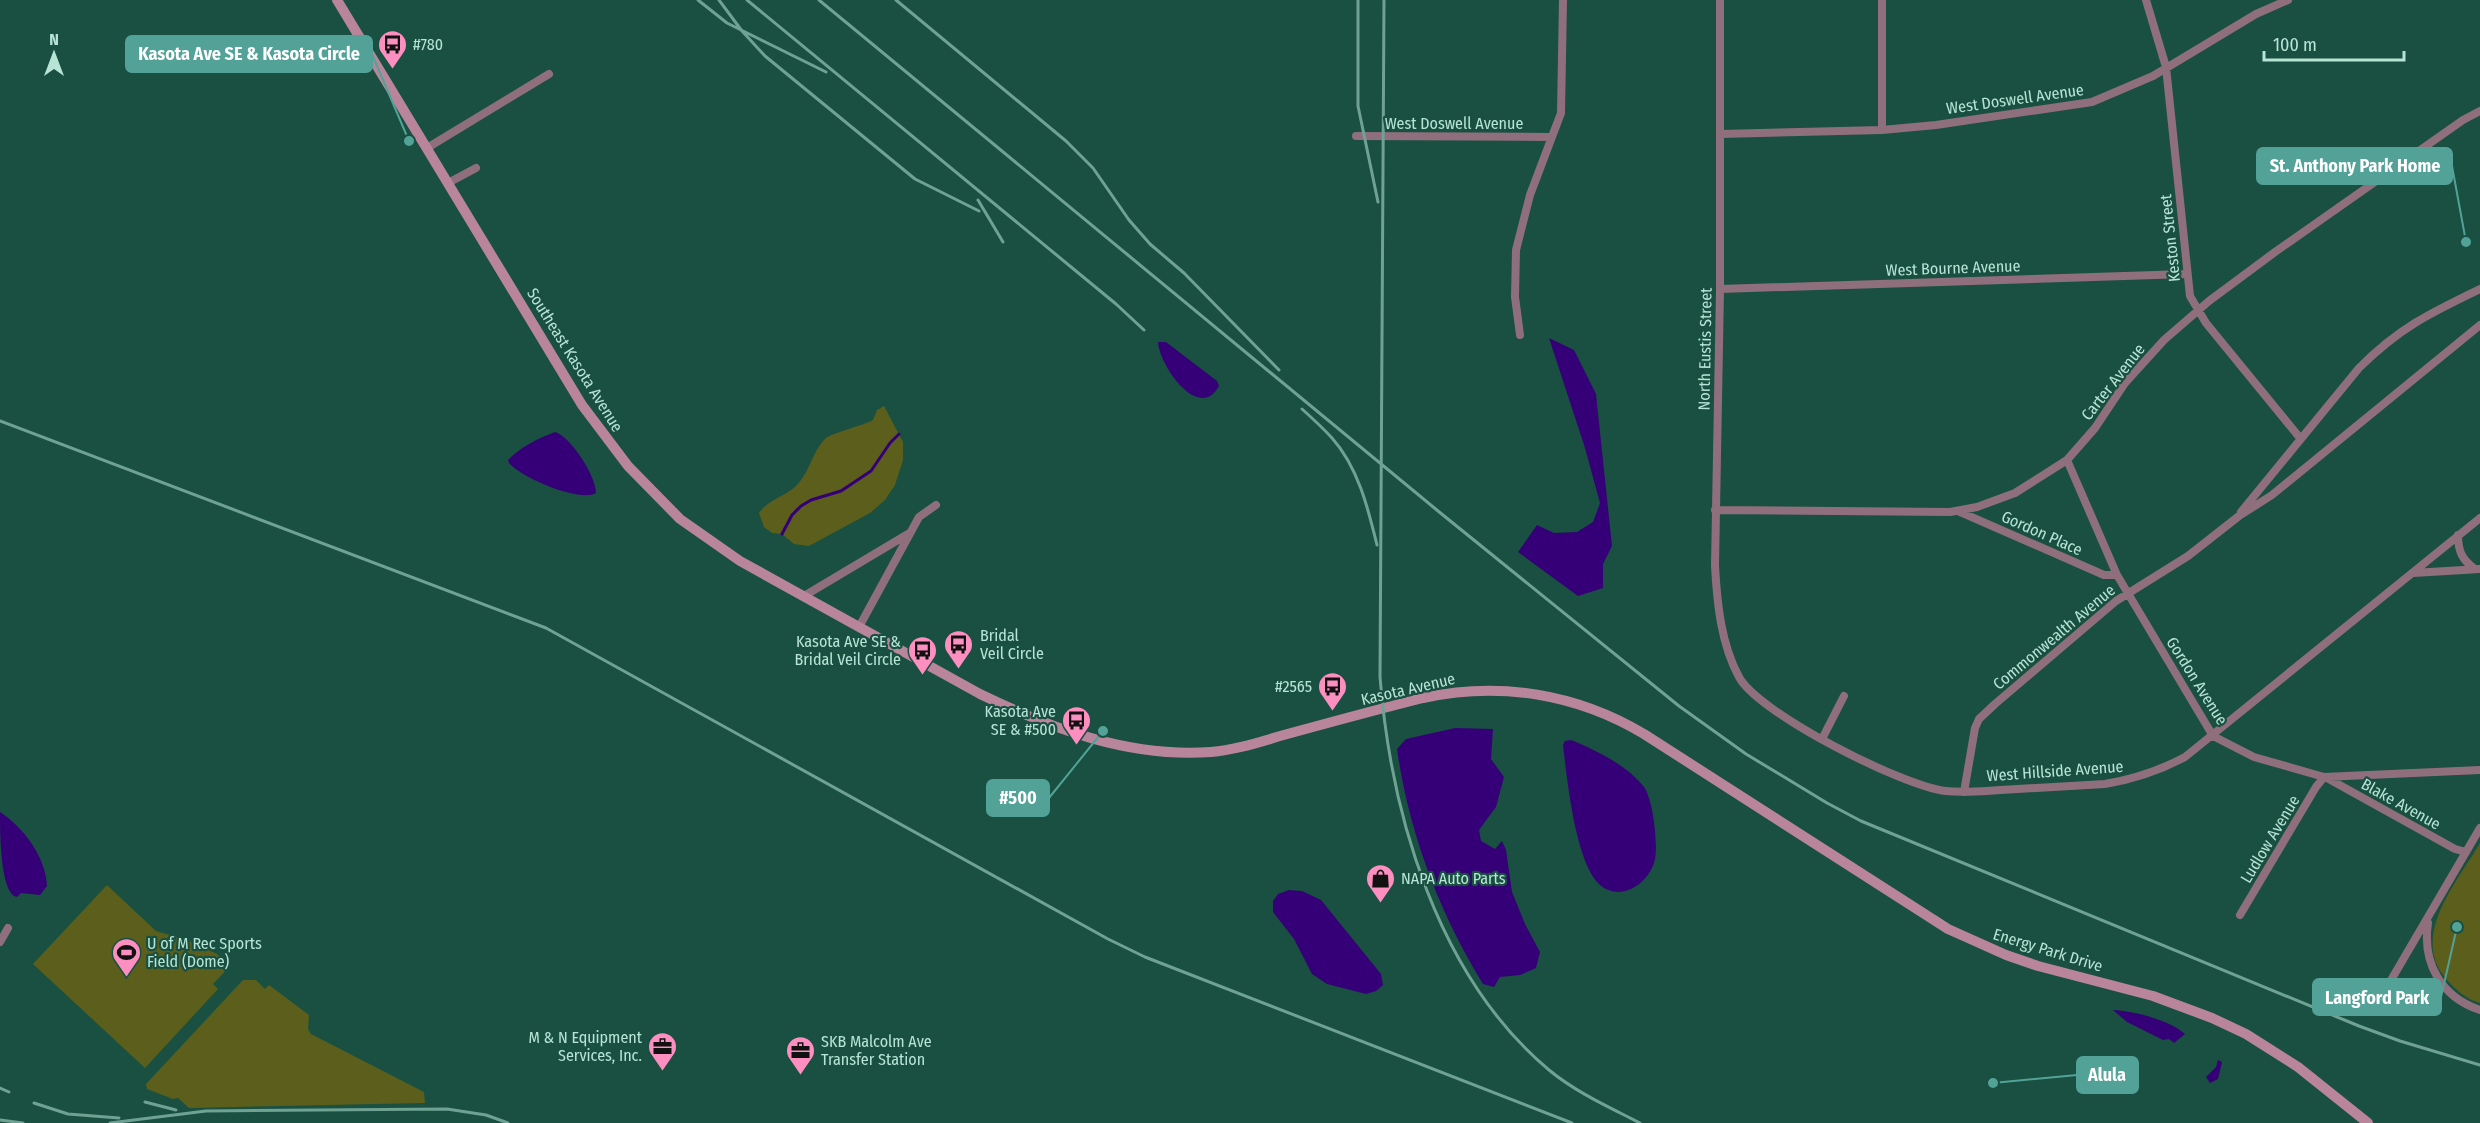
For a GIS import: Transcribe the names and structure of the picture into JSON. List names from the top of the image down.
{
  "streets": {
    "street": [
      "West Doswell Avenue",
      "Keston Street",
      "West Bourne Avenue",
      "North Eustis Street",
      "Southeast Kasota Avenue",
      "Carter Avenue",
      "Gordon Place",
      "Commonwealth Avenue",
      "Gordon Avenue",
      "Kasota Avenue",
      "West Hillside Avenue",
      "Blake Avenue",
      "Ludlow Avenue",
      "Energy Park Drive"
    ]
  },
  "crossings": [
    ["West Doswell Avenue", "Keston Street"],
    ["West Doswell Avenue", "North Eustis Street"],
    ["Keston Street", "West Bourne Avenue"],
    ["Keston Street", "Carter Avenue"],
    ["Keston Street", "Commonwealth Avenue"],
    ["West Bourne Avenue", "North Eustis Street"],
    ["North Eustis Street", "Carter Avenue"],
    ["North Eustis Street", "West Hillside Avenue"],
    ["Southeast Kasota Avenue", "Kasota Avenue"],
    ["Carter Avenue", "Gordon Place"],
    ["Carter Avenue", "Gordon Avenue"],
    ["Gordon Place", "Gordon Avenue"],
    ["Commonwealth Avenue", "Gordon Avenue"],
    ["Commonwealth Avenue", "West Hillside Avenue"],
    ["Gordon Avenue", "West Hillside Avenue"],
    ["Gordon Avenue", "Blake Avenue"],
    ["Gordon Avenue", "Ludlow Avenue"],
    ["Kasota Avenue", "Energy Park Drive"],
    ["Blake Avenue", "Ludlow Avenue"]
  ],
  "places": {
    "bus stop": [
      "#780",
      "Bridal Veil Circle",
      "Kasota Ave SE & Bridal Veil Circle",
      "#2565",
      "Kasota Ave SE & #500"
    ],
    "other": [
      "Kasota Ave SE & Kasota Circle",
      "St. Anthony Park Home",
      "#500",
      "Langford Park",
      "Alula"
    ],
    "shop": ["NAPA Auto Parts"],
    "sports": ["U of M Rec Sports Field (Dome)"],
    "office": ["M & N Equipment Services, Inc.", "SKB Malcolm Ave Transfer Station"]
  },
  "scale_bar": "100 m",
  "north": "top"
}
